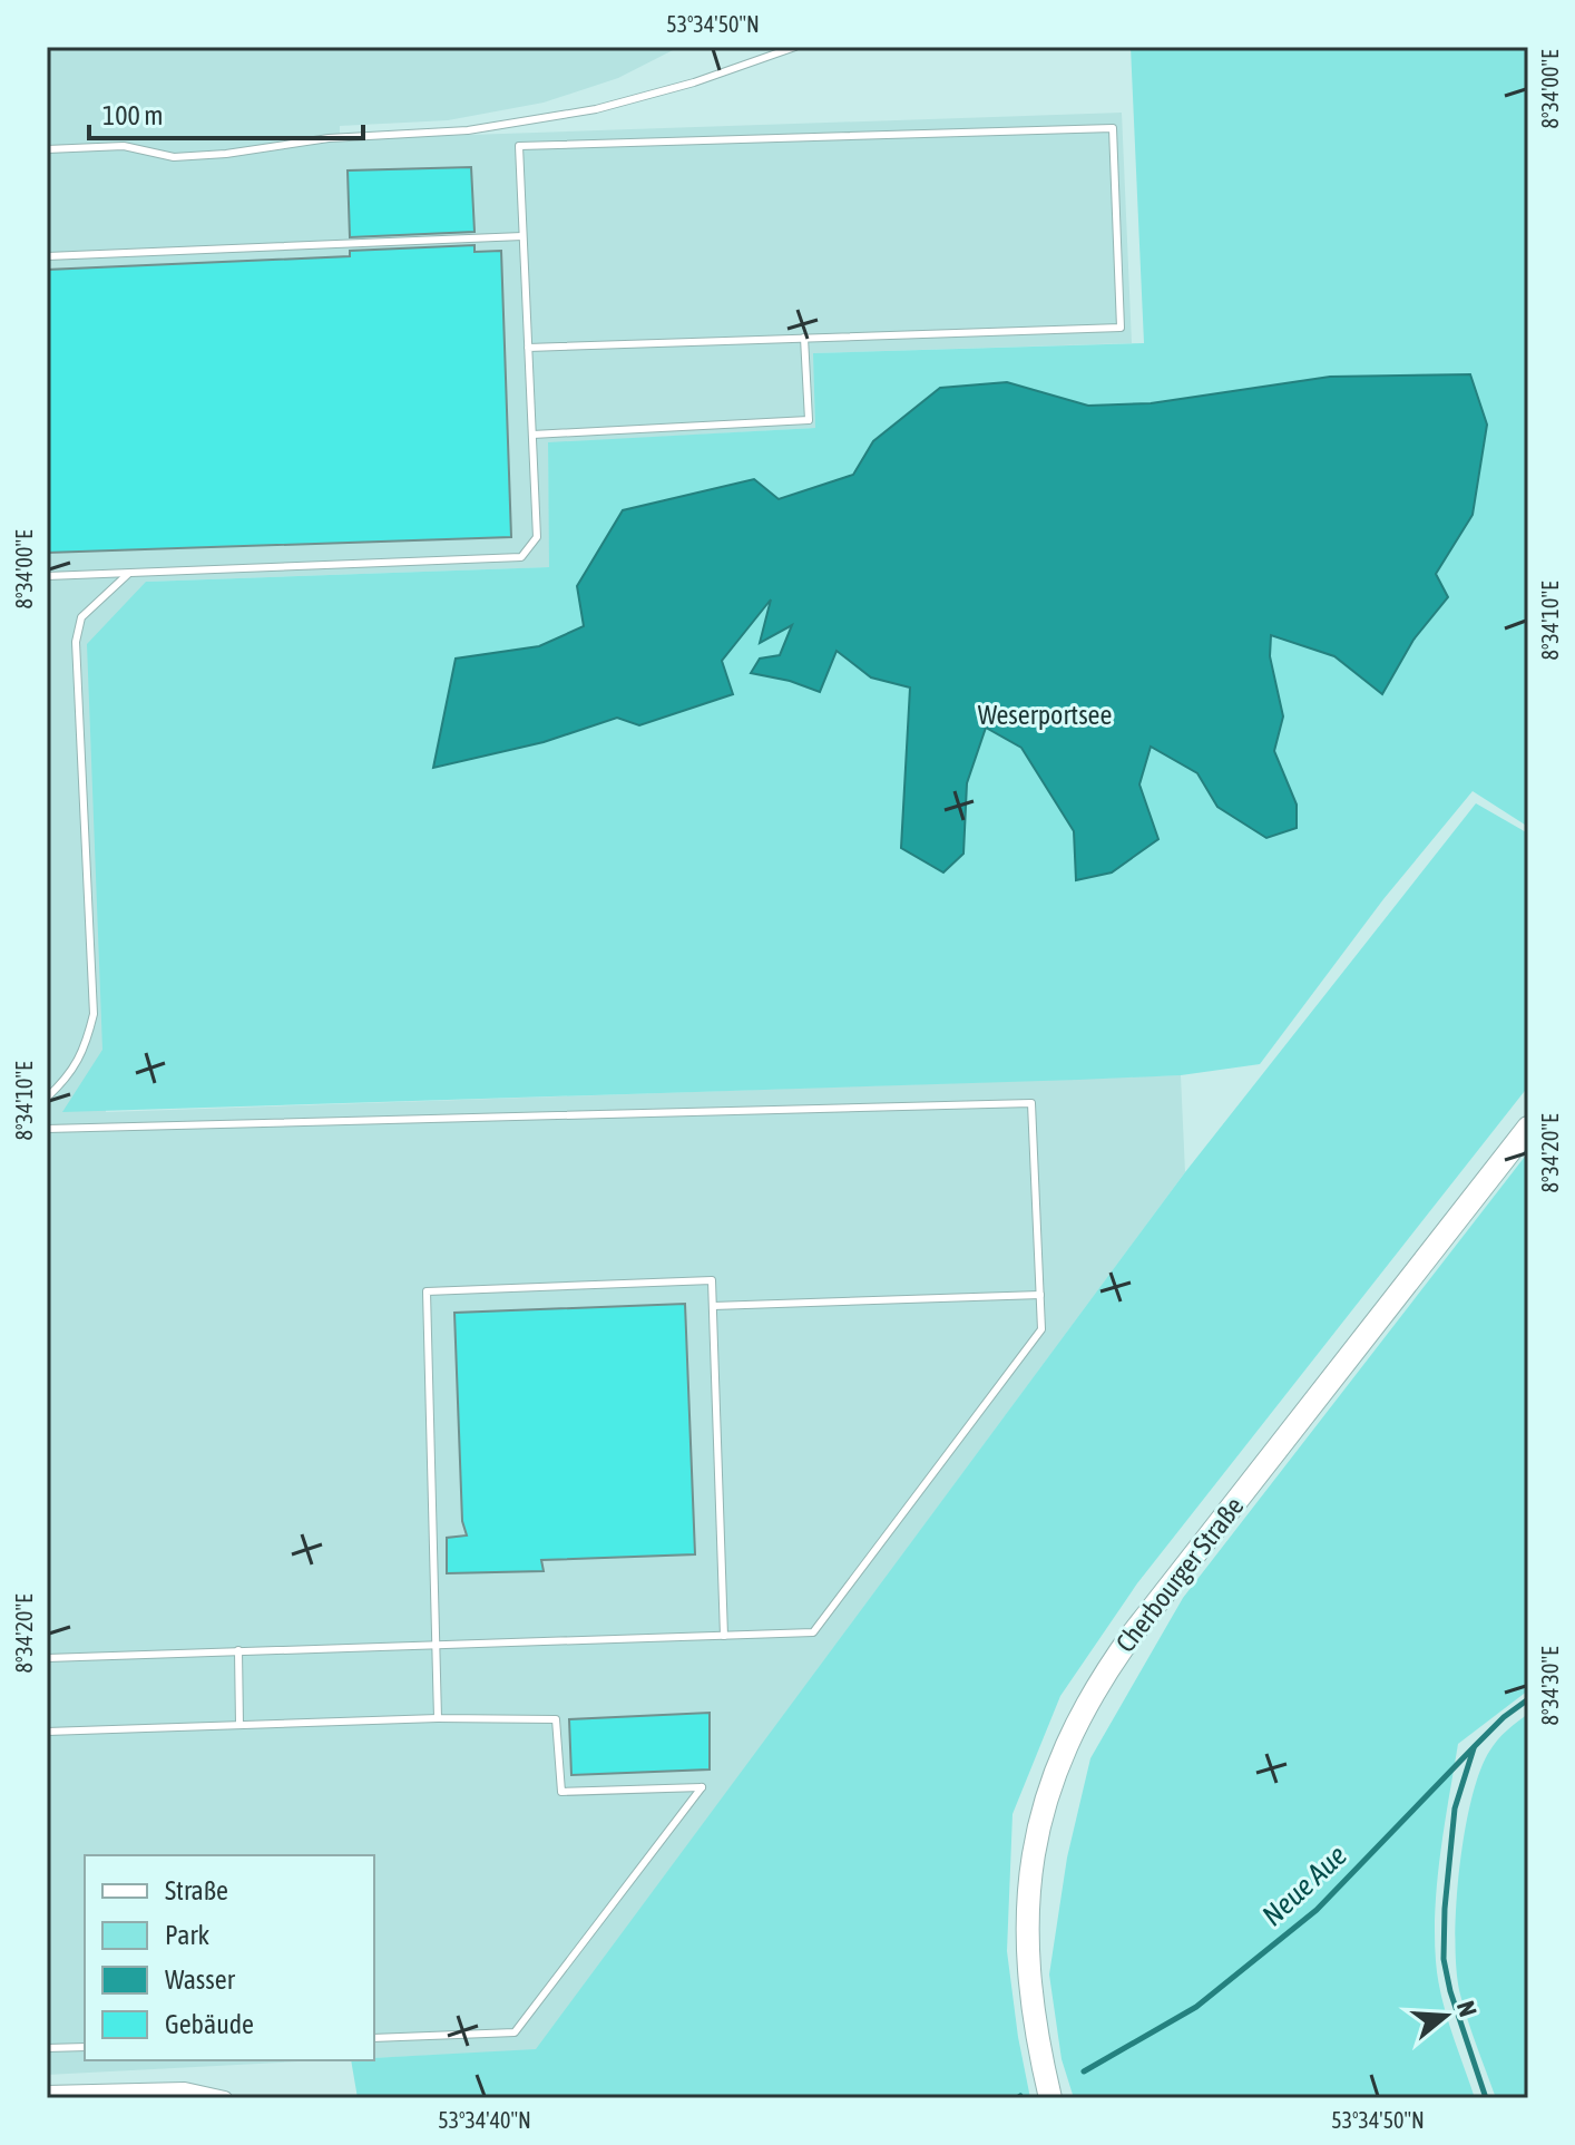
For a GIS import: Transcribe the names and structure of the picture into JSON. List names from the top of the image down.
{
  "streets": {
    "main road": ["Cherbourger Straße"]
  },
  "water": ["Neue Aue"],
  "parks": ["Weserportsee"],
  "legend": [
    "Straße",
    "Park",
    "Wasser",
    "Gebäude"
  ],
  "scale_bar": "100 m",
  "north": "right",
  "coordinates": [
    "53°34'50\"N",
    "8°34'00\"E",
    "8°34'10\"E",
    "8°34'20\"E",
    "8°34'30\"E",
    "53°34'40\"N"
  ]
}
